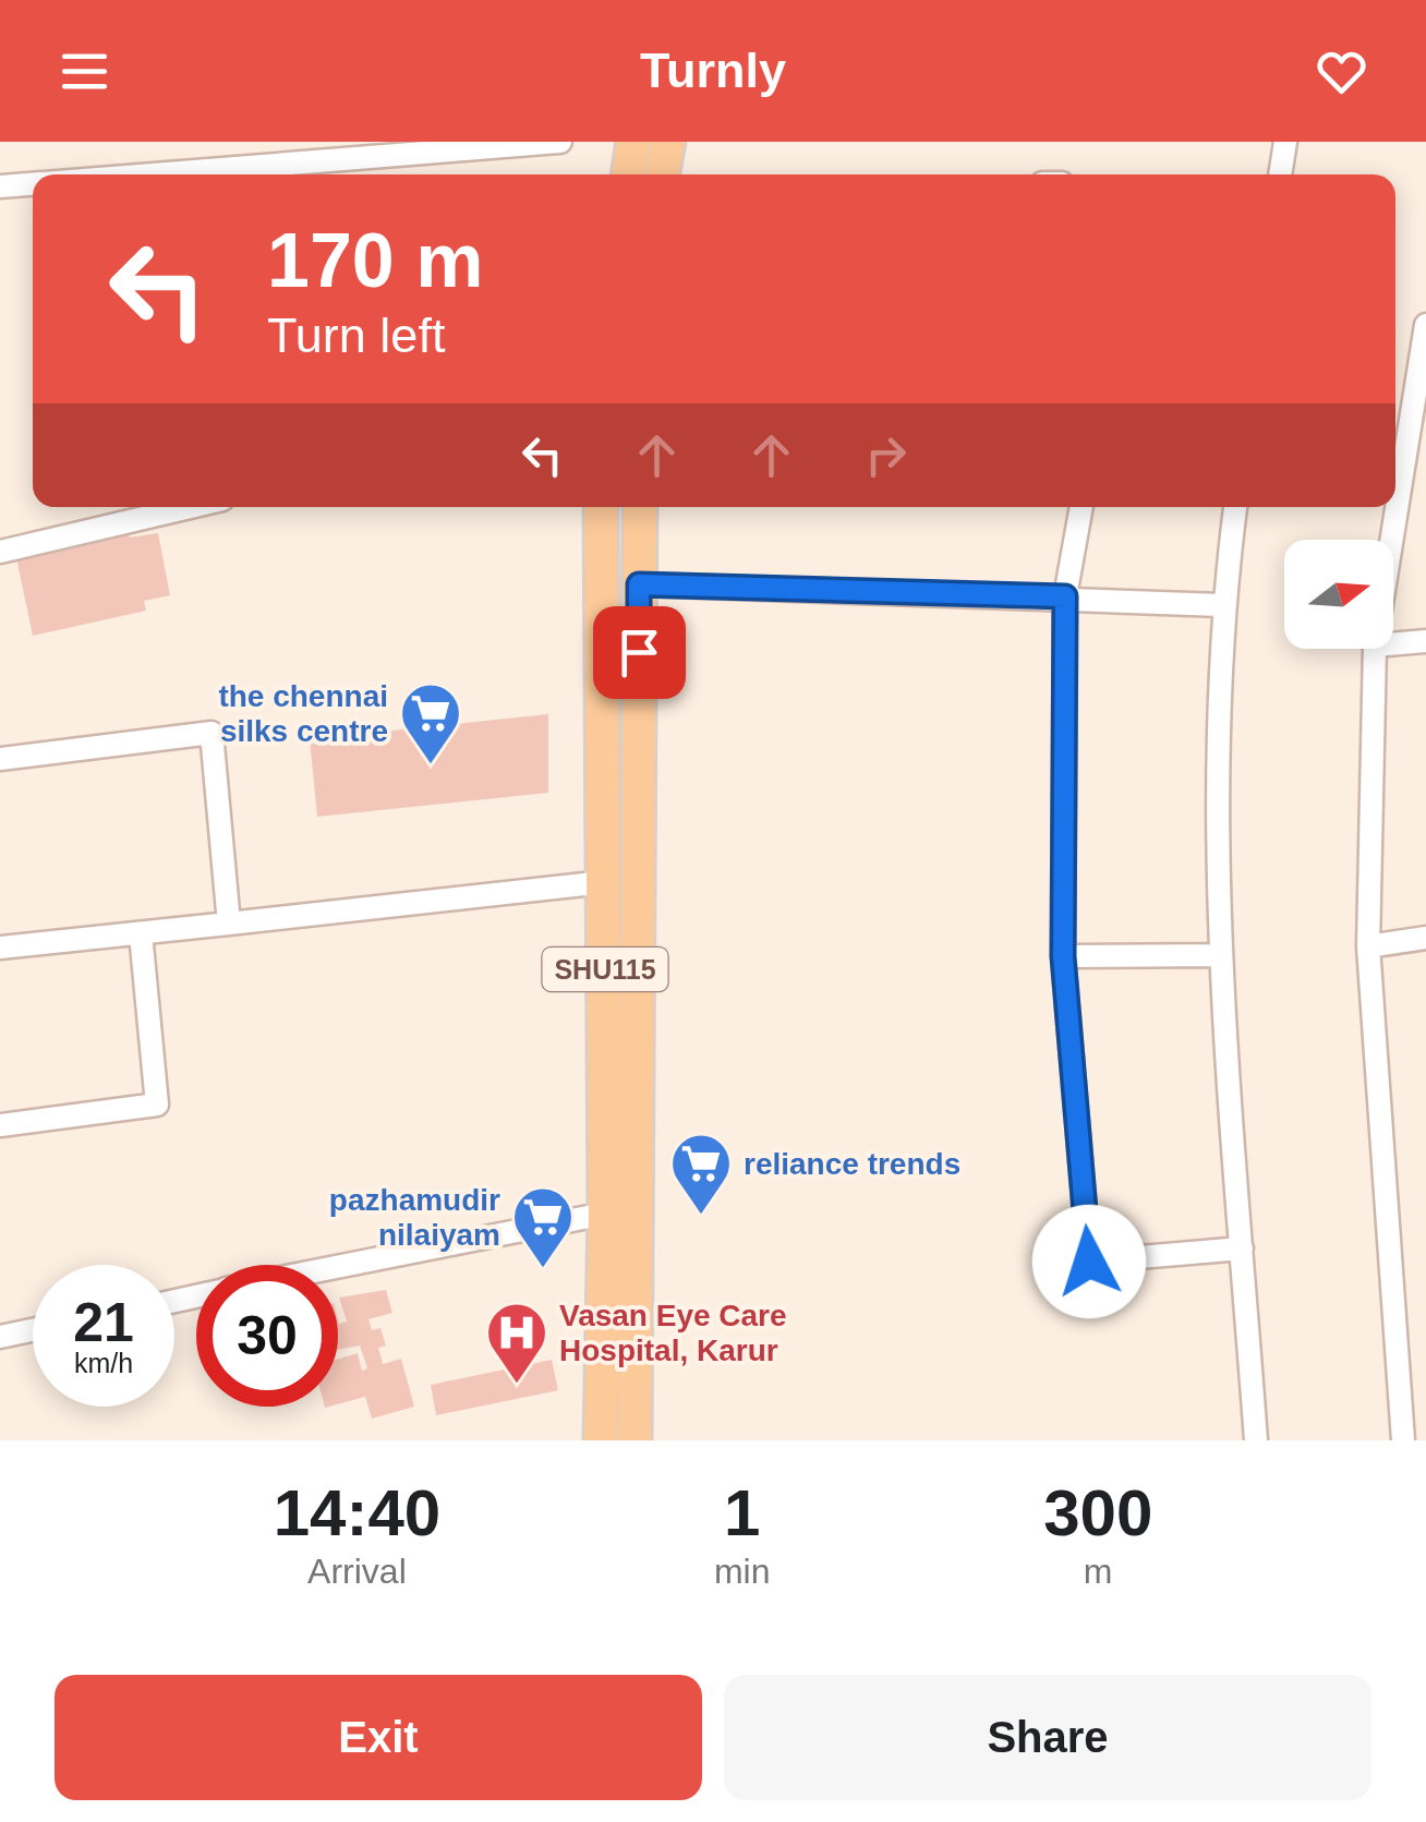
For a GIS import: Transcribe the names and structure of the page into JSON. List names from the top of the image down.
{
  "streets": {
    "main road": ["SHU115"]
  },
  "places": {
    "supermarket": ["the chennai silks centre", "reliance trends", "pazhamudir nilaiyam"],
    "hospital": ["Vasan Eye Care Hospital, Karur"]
  },
  "north": "right",
  "page": {
    "header": "Turnly",
    "turn": ["170 m", "Turn left"],
    "speed": "21 km/h",
    "limit": "30",
    "eta": [
      "14:40",
      "Arrival",
      "1",
      "min",
      "300",
      "m"
    ],
    "buttons": ["Exit", "Share"]
  }
}
